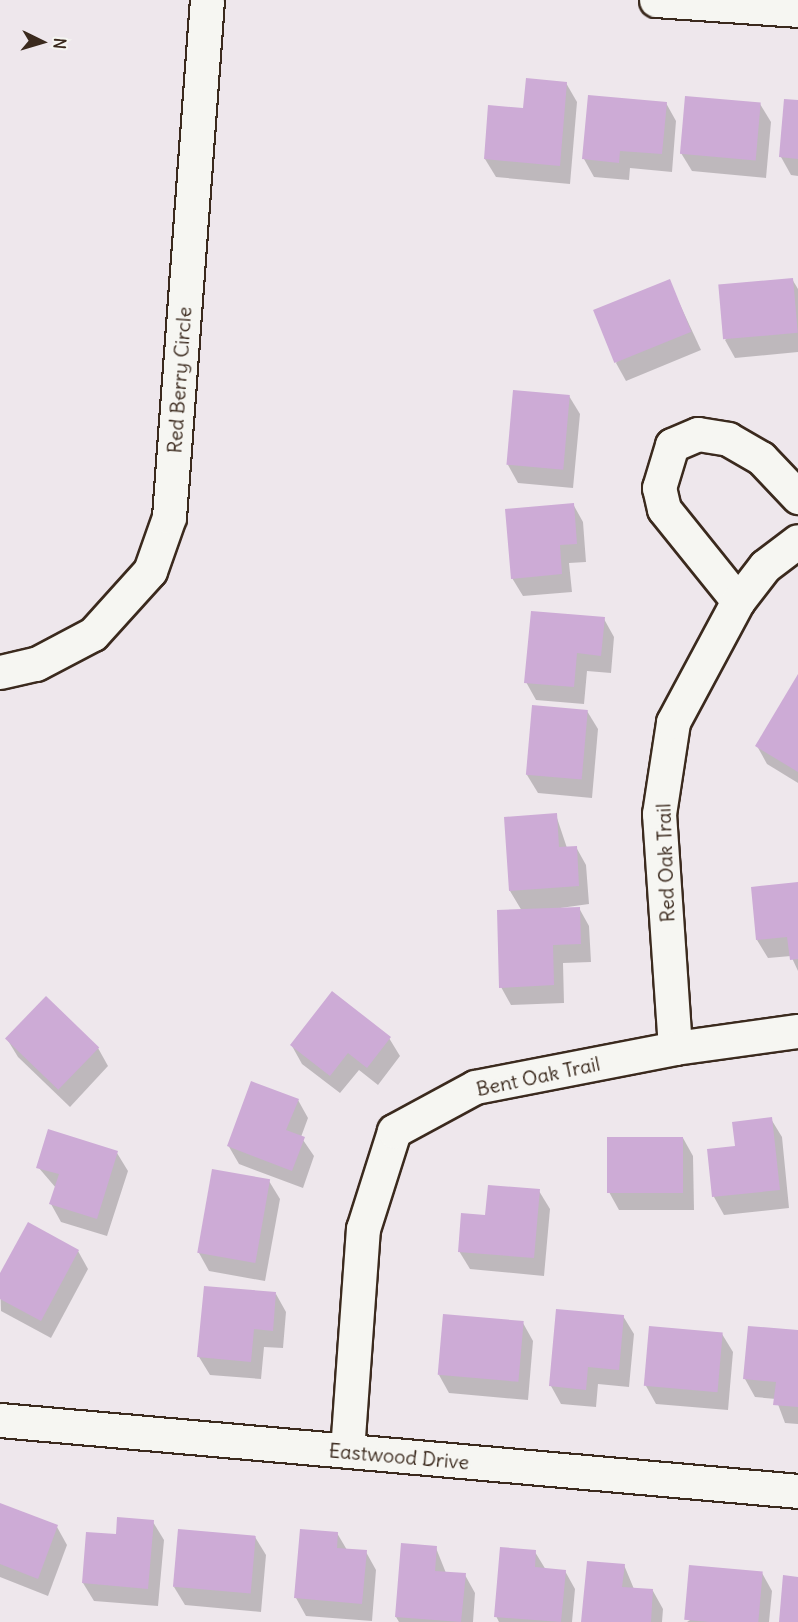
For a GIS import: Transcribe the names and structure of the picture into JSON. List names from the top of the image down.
{
  "streets": {
    "street": [
      "Red Berry Circle",
      "Red Oak Trail",
      "Bent Oak Trail",
      "Eastwood Drive"
    ]
  },
  "crossings": [
    ["Red Oak Trail", "Bent Oak Trail"],
    ["Bent Oak Trail", "Eastwood Drive"]
  ],
  "north": "right"
}
